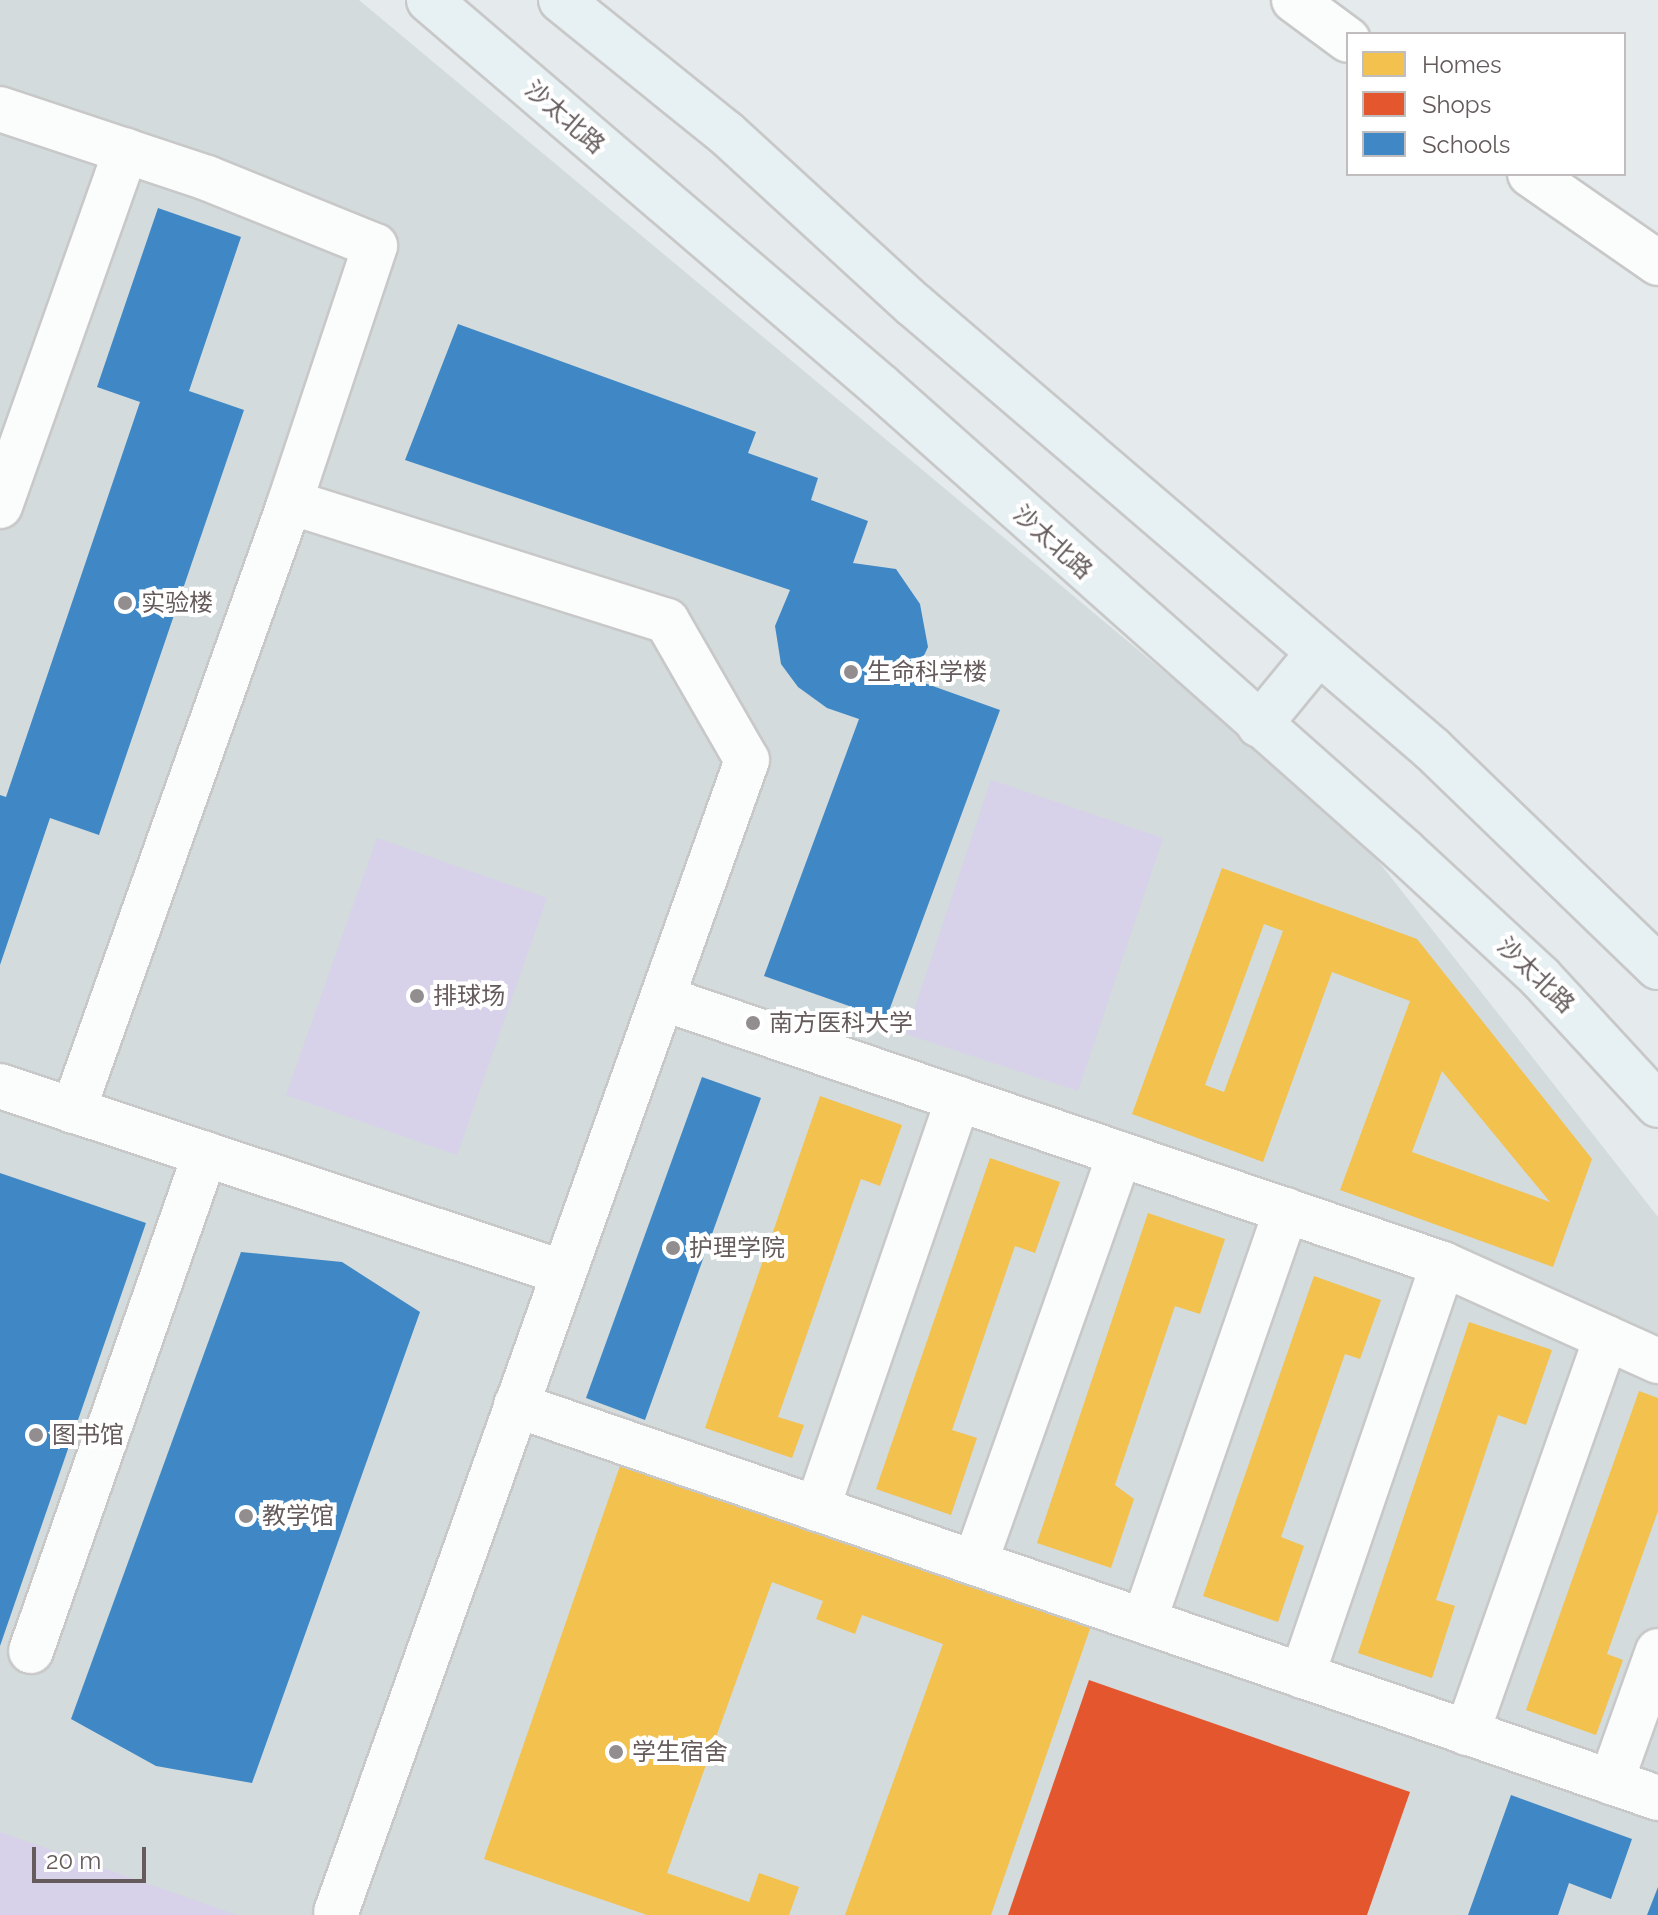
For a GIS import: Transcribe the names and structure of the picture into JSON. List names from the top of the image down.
{
  "streets": {
    "main road": ["沙太北路"]
  },
  "places": [
    "实验楼",
    "生命科学楼",
    "排球场",
    "南方医科大学",
    "护理学院",
    "图书馆",
    "教学馆",
    "学生宿舍"
  ],
  "legend": ["Homes", "Shops", "Schools"],
  "scale_bar": "20 m"
}
